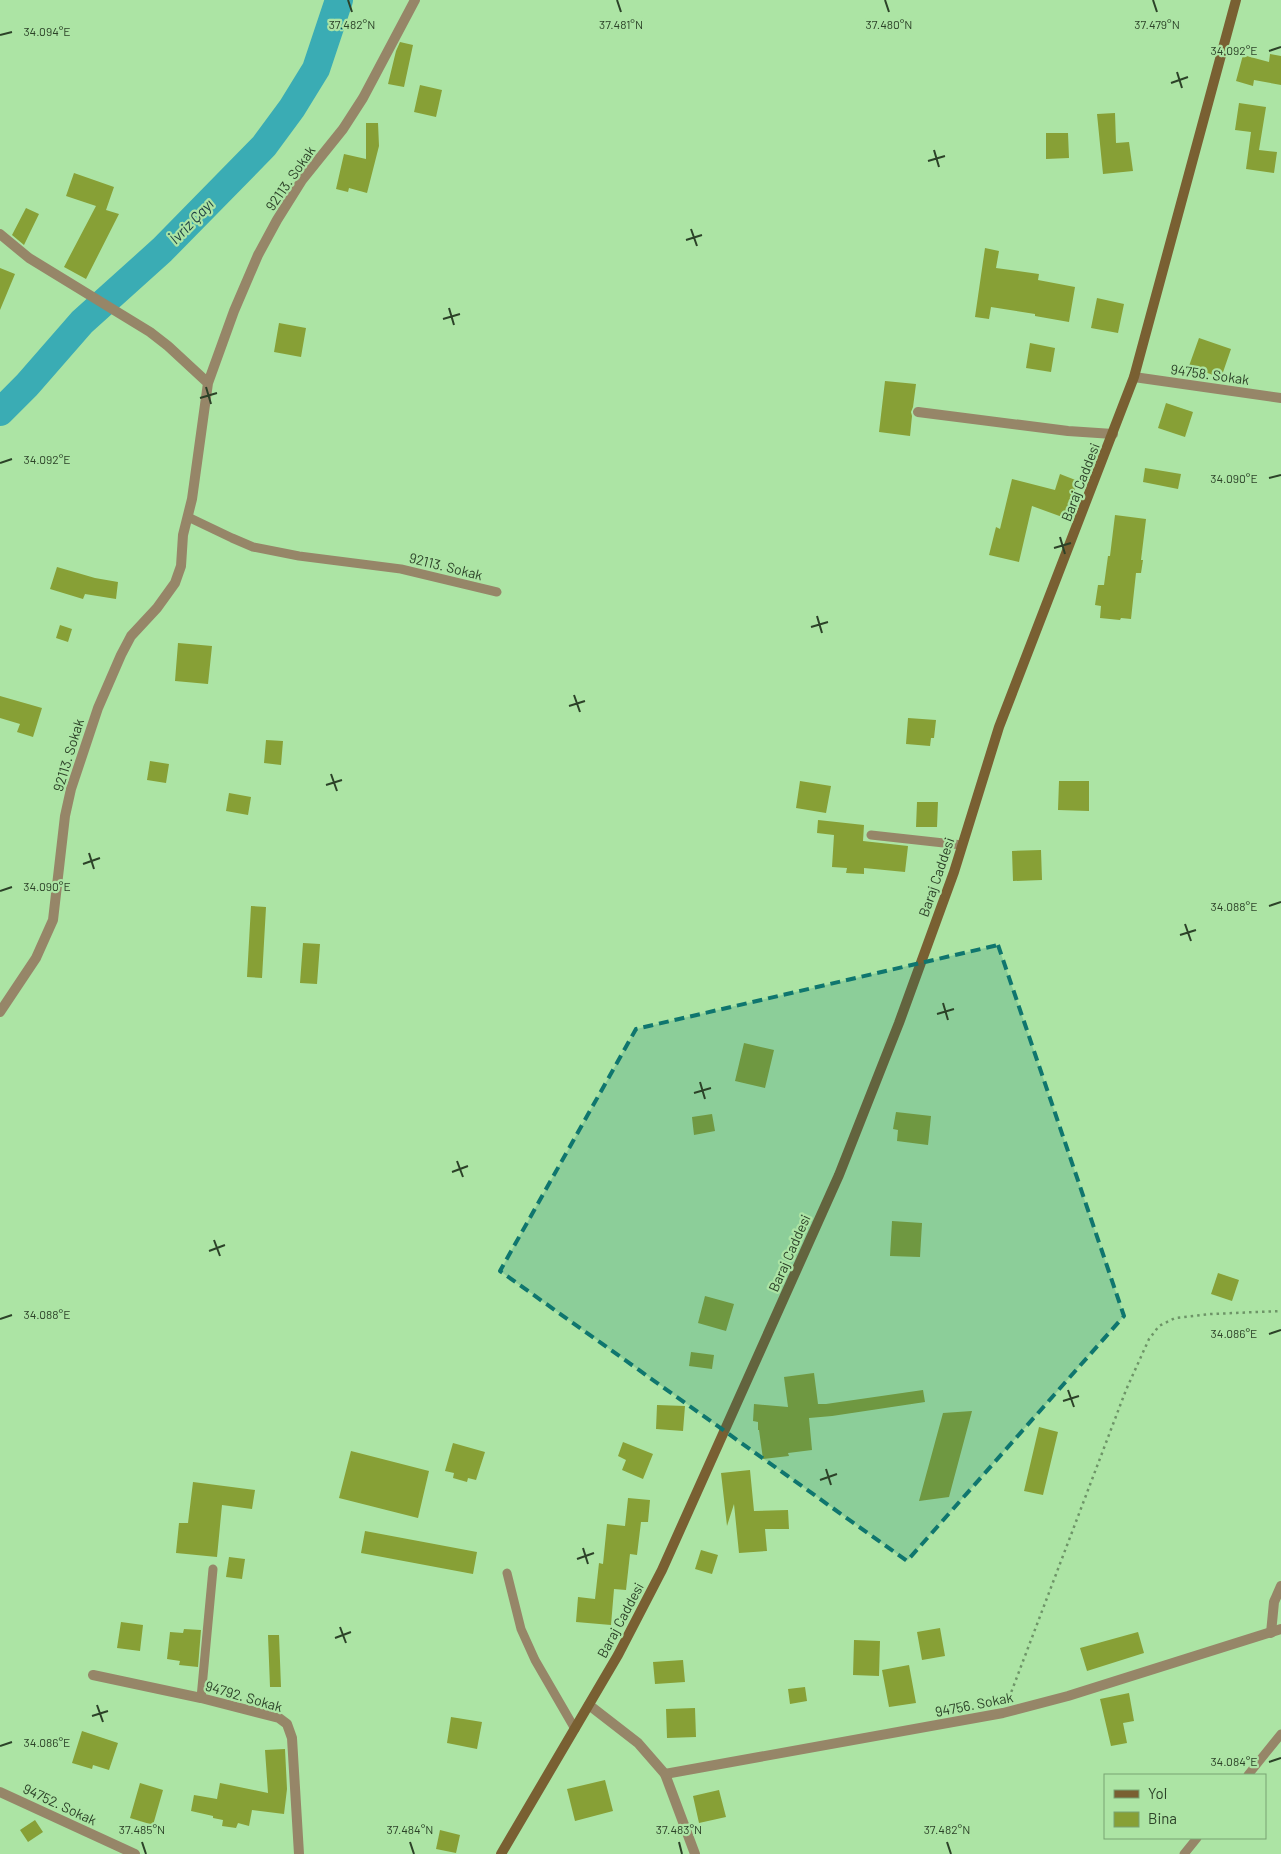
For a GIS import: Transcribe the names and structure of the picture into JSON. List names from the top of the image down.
{
  "streets": {
    "main road": ["Baraj Caddesi"],
    "street": [
      "92113. Sokak",
      "94758. Sokak",
      "94792. Sokak",
      "94756. Sokak",
      "94752. Sokak"
    ]
  },
  "crossings": [
    ["94758. Sokak", "Baraj Caddesi"]
  ],
  "water": ["İvriz Çayı"],
  "legend": ["Yol", "Bina"],
  "coordinates": [
    "37.482°N",
    "37.481°N",
    "37.480°N",
    "37.479°N",
    "34.094°E",
    "34.092°E",
    "34.090°E",
    "34.088°E",
    "34.086°E",
    "34.084°E",
    "37.485°N",
    "37.484°N",
    "37.483°N"
  ]
}
